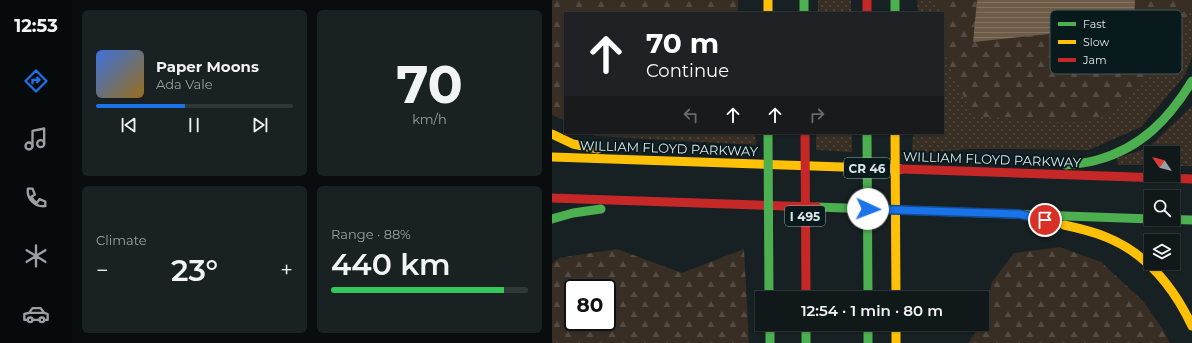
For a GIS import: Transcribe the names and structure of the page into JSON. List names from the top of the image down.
{
  "streets": {
    "main road": ["WILLIAM FLOYD PARKWAY", "CR 46", "I 495"]
  },
  "legend": ["Fast", "Slow", "Jam"],
  "north": "top left",
  "page": {
    "tabs": "12:53",
    "tile": [
      ["70", "km/h"],
      "Climate",
      ["Range · 88%", "440 km"]
    ],
    "turn": ["70 m", "Continue"],
    "song": ["Paper Moons", "Ada Vale"],
    "heat": ["−", "23°", "+"],
    "limit": "80",
    "trip": "12:54 · 1 min · 80 m"
  }
}
